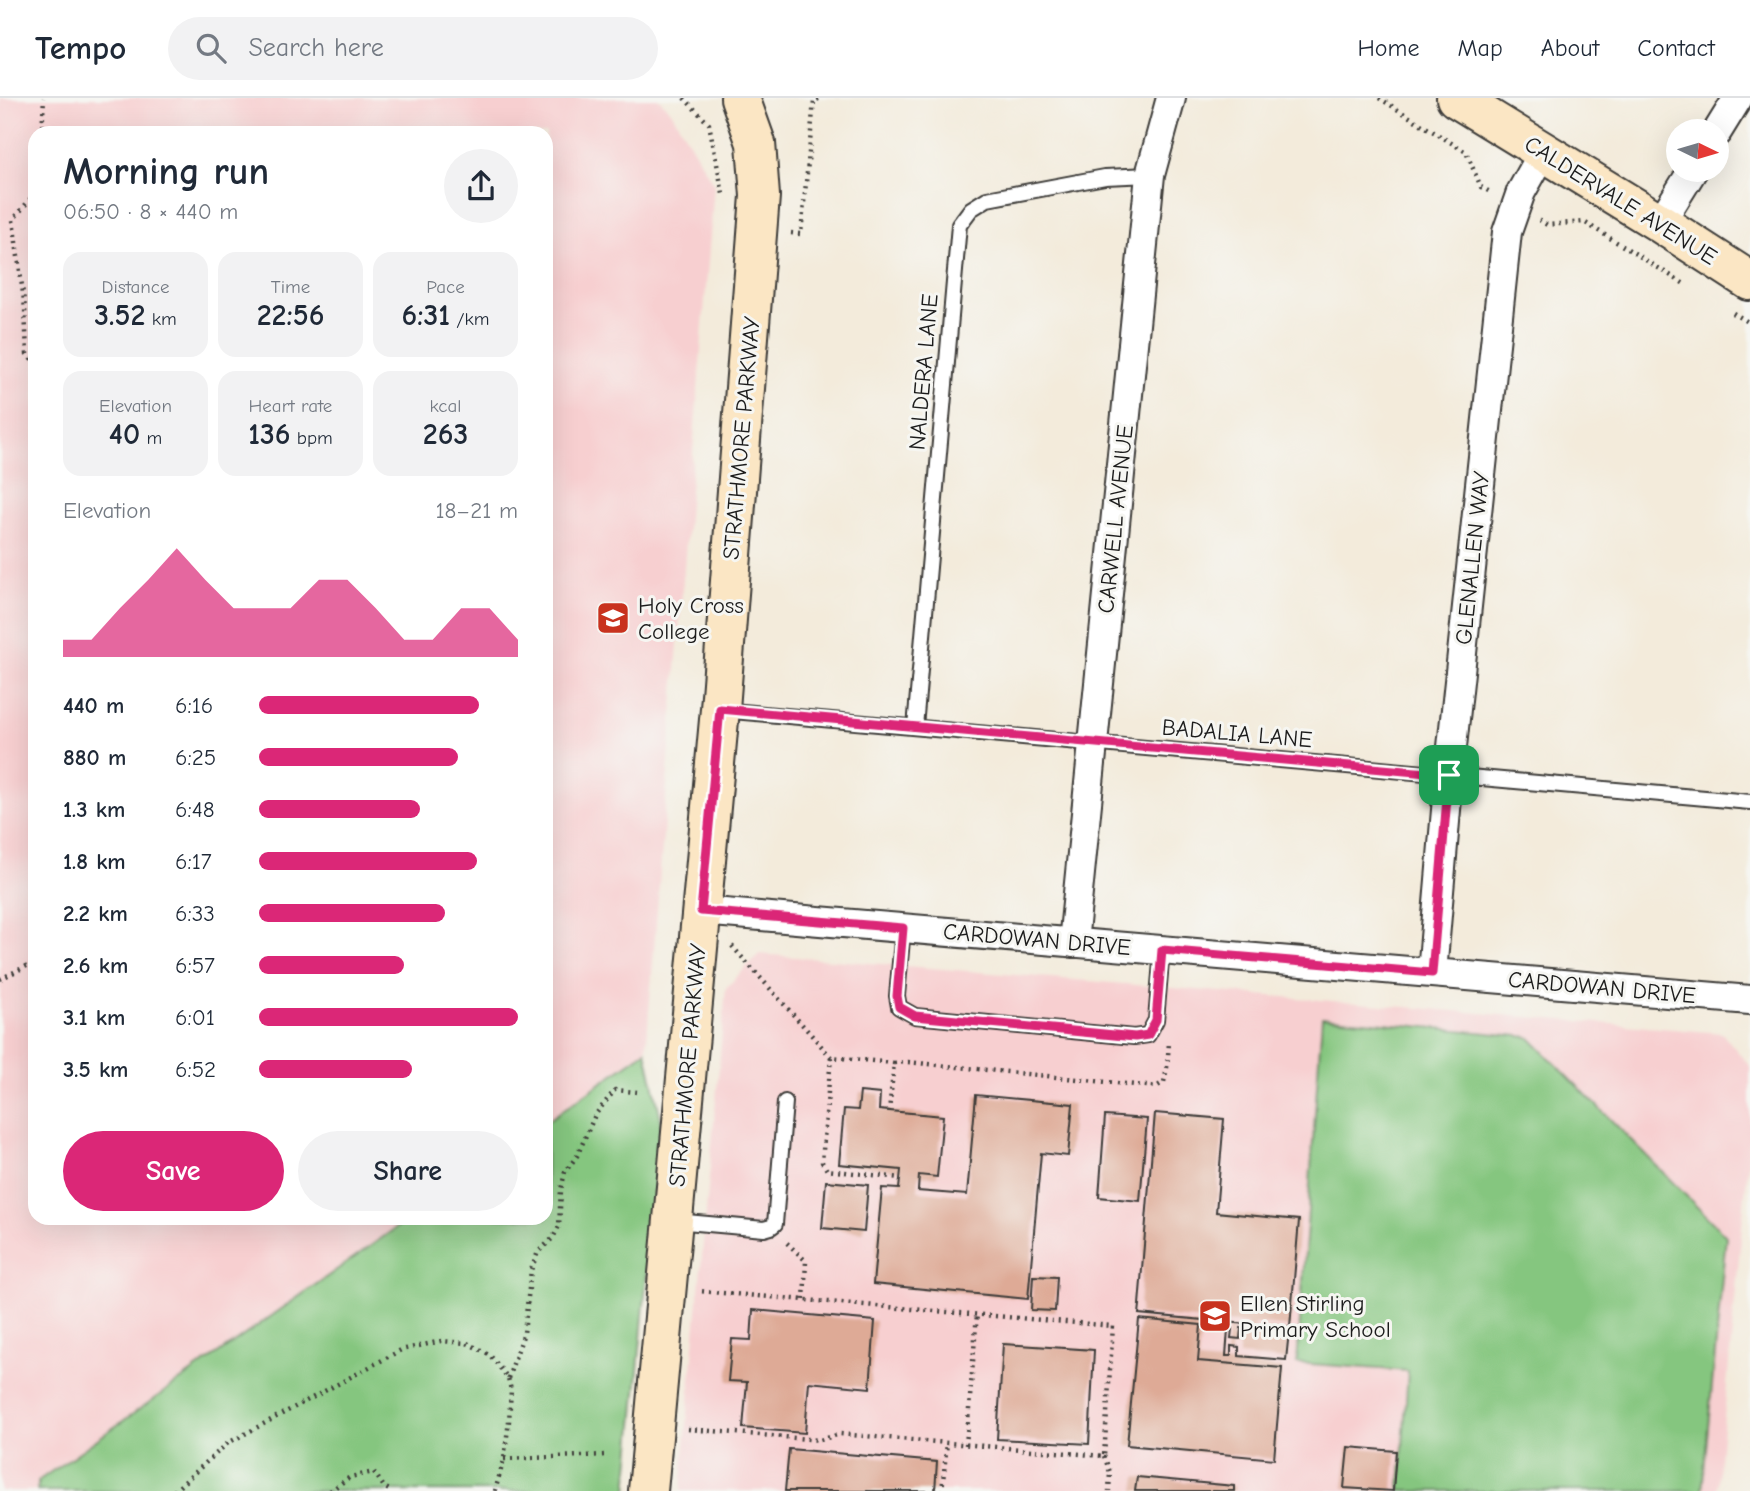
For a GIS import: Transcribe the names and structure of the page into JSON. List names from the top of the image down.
{
  "streets": {
    "street": [
      "CALDERVALE AVENUE",
      "STRATHMORE PARKWAY",
      "CARWELL AVENUE",
      "GLENALLEN WAY",
      "CARDOWAN DRIVE"
    ],
    "lane": ["NALDERA LANE", "BADALIA LANE"]
  },
  "crossings": [
    ["CALDERVALE AVENUE", "GLENALLEN WAY"],
    ["NALDERA LANE", "CARWELL AVENUE"],
    ["NALDERA LANE", "BADALIA LANE"],
    ["STRATHMORE PARKWAY", "BADALIA LANE"],
    ["STRATHMORE PARKWAY", "CARDOWAN DRIVE"],
    ["CARWELL AVENUE", "BADALIA LANE"],
    ["CARWELL AVENUE", "CARDOWAN DRIVE"],
    ["GLENALLEN WAY", "BADALIA LANE"],
    ["GLENALLEN WAY", "CARDOWAN DRIVE"]
  ],
  "places": {
    "school or university": ["Holy Cross College", "Ellen Stirling Primary School"]
  },
  "north": "right",
  "page": {
    "header": "Tempo",
    "search": "Search here",
    "nav": [
      "Home",
      "Map",
      "About",
      "Contact"
    ],
    "heading": ["Morning run", "06:50 · 8 × 440 m"],
    "stats": [
      ["Distance", "3.52 km"],
      ["Time", "22:56"],
      ["Pace", "6:31 /km"],
      ["Elevation", "40 m"],
      ["Heart rate", "136 bpm"],
      ["kcal", "263"]
    ],
    "chart": ["Elevation", "18–21 m"],
    "list": [
      {
        "name": "440 m",
        "note": "6:16"
      },
      {
        "name": "880 m",
        "note": "6:25"
      },
      {
        "name": "1.3 km",
        "note": "6:48"
      },
      {
        "name": "1.8 km",
        "note": "6:17"
      },
      {
        "name": "2.2 km",
        "note": "6:33"
      },
      {
        "name": "2.6 km",
        "note": "6:57"
      },
      {
        "name": "3.1 km",
        "note": "6:01"
      },
      {
        "name": "3.5 km",
        "note": "6:52"
      }
    ],
    "buttons": ["Save", "Share"]
  }
}
